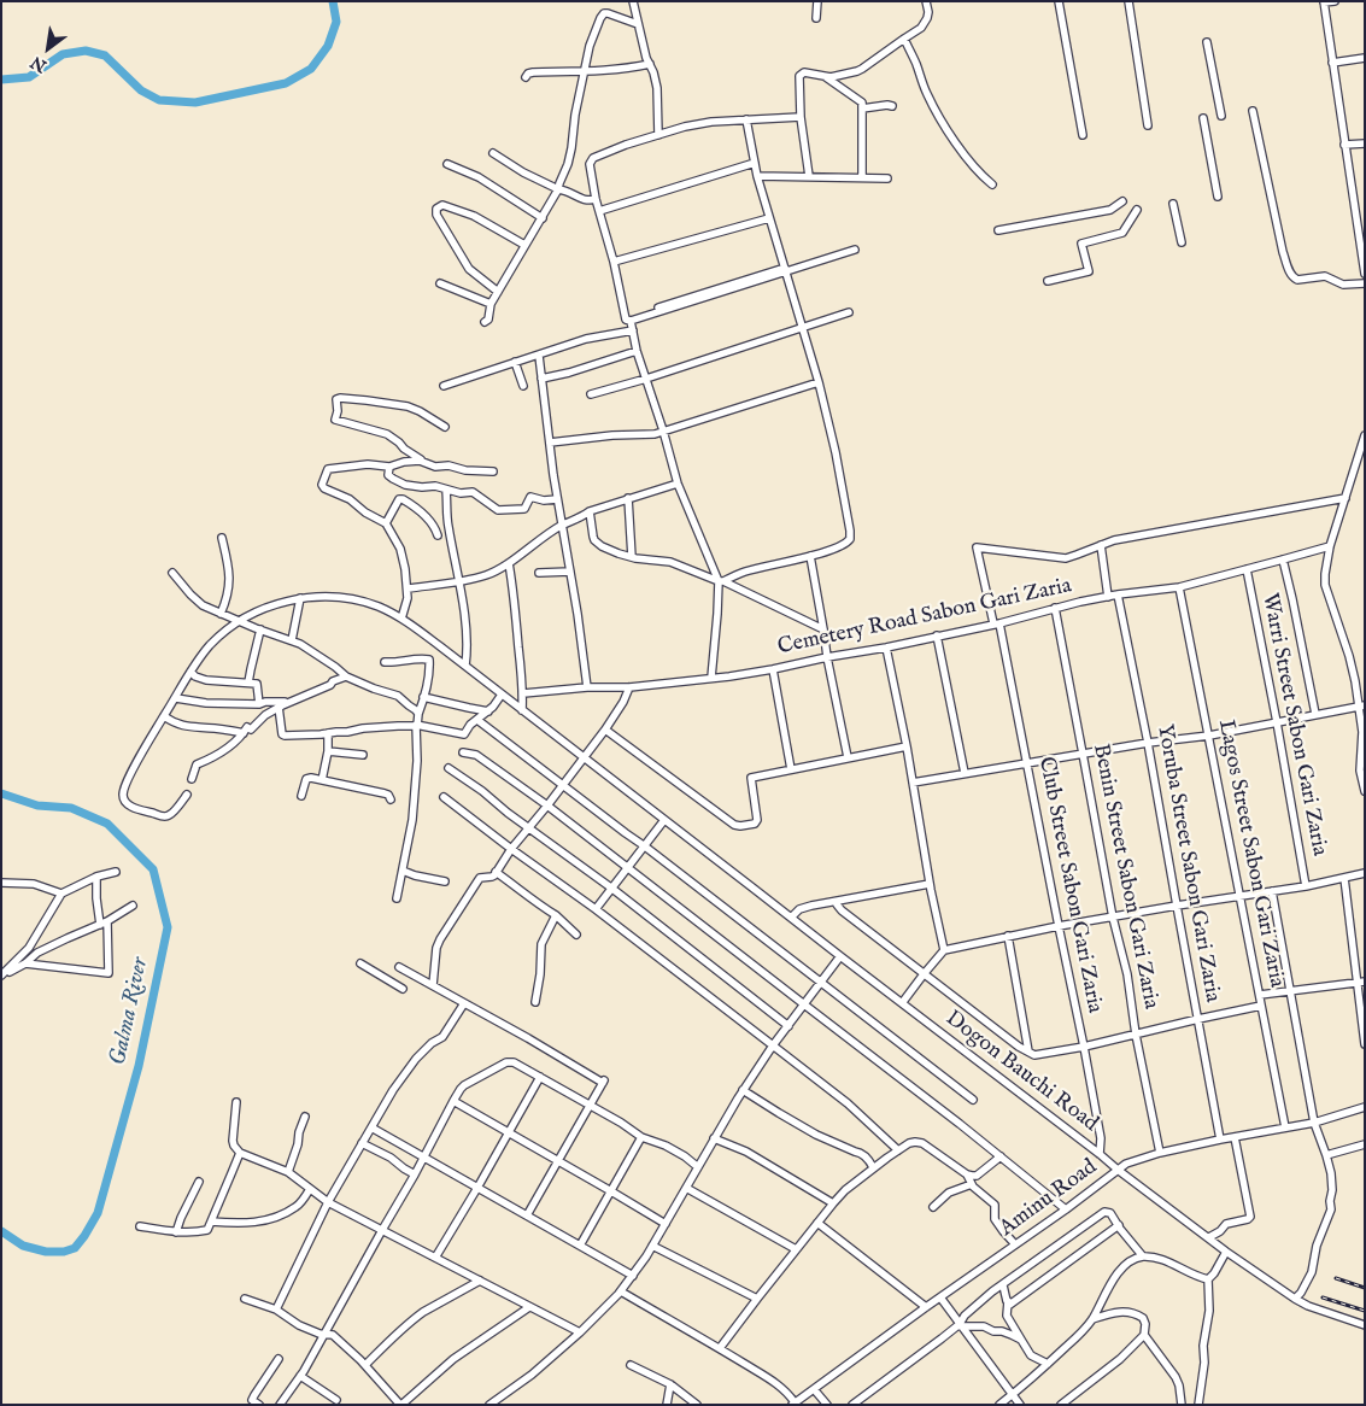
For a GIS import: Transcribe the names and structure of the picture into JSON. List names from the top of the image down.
{
  "streets": {
    "street": [
      "Cemetery Road Sabon Gari Zaria",
      "Warri Street Sabon Gari Zaria",
      "Lagos Street Sabon Gari Zaria",
      "Yoruba Street Sabon Gari Zaria",
      "Benin Street Sabon Gari Zaria",
      "Club Street Sabon Gari Zaria",
      "Dogon Bauchi Road",
      "Aminu Road"
    ]
  },
  "crossings": [
    ["Cemetery Road Sabon Gari Zaria", "Warri Street Sabon Gari Zaria"],
    ["Cemetery Road Sabon Gari Zaria", "Lagos Street Sabon Gari Zaria"],
    ["Cemetery Road Sabon Gari Zaria", "Yoruba Street Sabon Gari Zaria"],
    ["Cemetery Road Sabon Gari Zaria", "Benin Street Sabon Gari Zaria"],
    ["Cemetery Road Sabon Gari Zaria", "Club Street Sabon Gari Zaria"],
    ["Lagos Street Sabon Gari Zaria", "Aminu Road"],
    ["Yoruba Street Sabon Gari Zaria", "Aminu Road"],
    ["Benin Street Sabon Gari Zaria", "Aminu Road"],
    ["Club Street Sabon Gari Zaria", "Dogon Bauchi Road"],
    ["Dogon Bauchi Road", "Aminu Road"]
  ],
  "water": ["Galma River"],
  "north": "bottom left"
}
